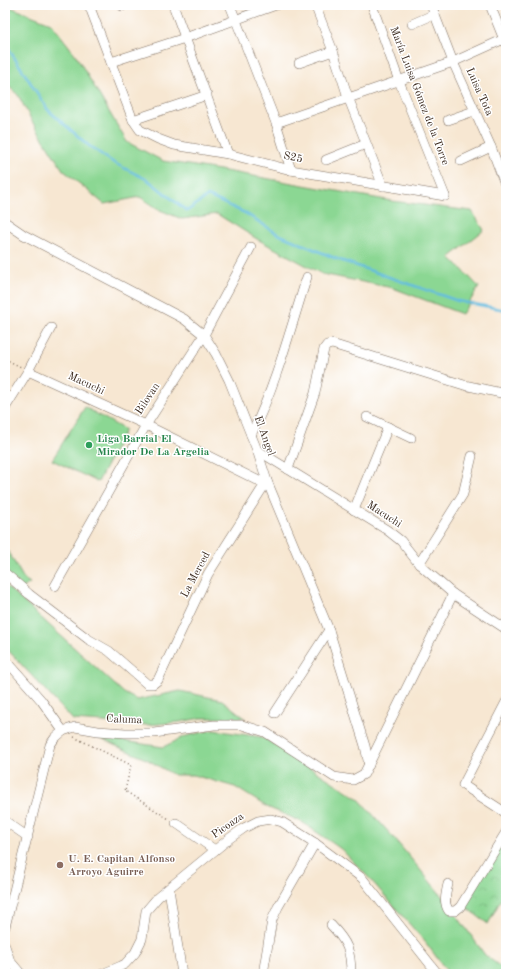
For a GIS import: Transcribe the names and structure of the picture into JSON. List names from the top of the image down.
{
  "streets": {
    "street": [
      "Luisa Tota",
      "María Luisa Gómez de la Torre",
      "S25",
      "Macuchi",
      "Bilovan",
      "El Angel",
      "La Merced",
      "Caluma",
      "Picoaza"
    ]
  },
  "crossings": [
    ["María Luisa Gómez de la Torre", "S25"],
    ["Macuchi", "Bilovan"],
    ["Macuchi", "El Angel"],
    ["Macuchi", "La Merced"],
    ["Macuchi", "Caluma"],
    ["Bilovan", "El Angel"],
    ["El Angel", "La Merced"],
    ["El Angel", "Caluma"]
  ],
  "places": ["Liga Barrial El Mirador De La Argelia", "U. E. Capitan Alfonso Arroyo Aguirre"]
}
